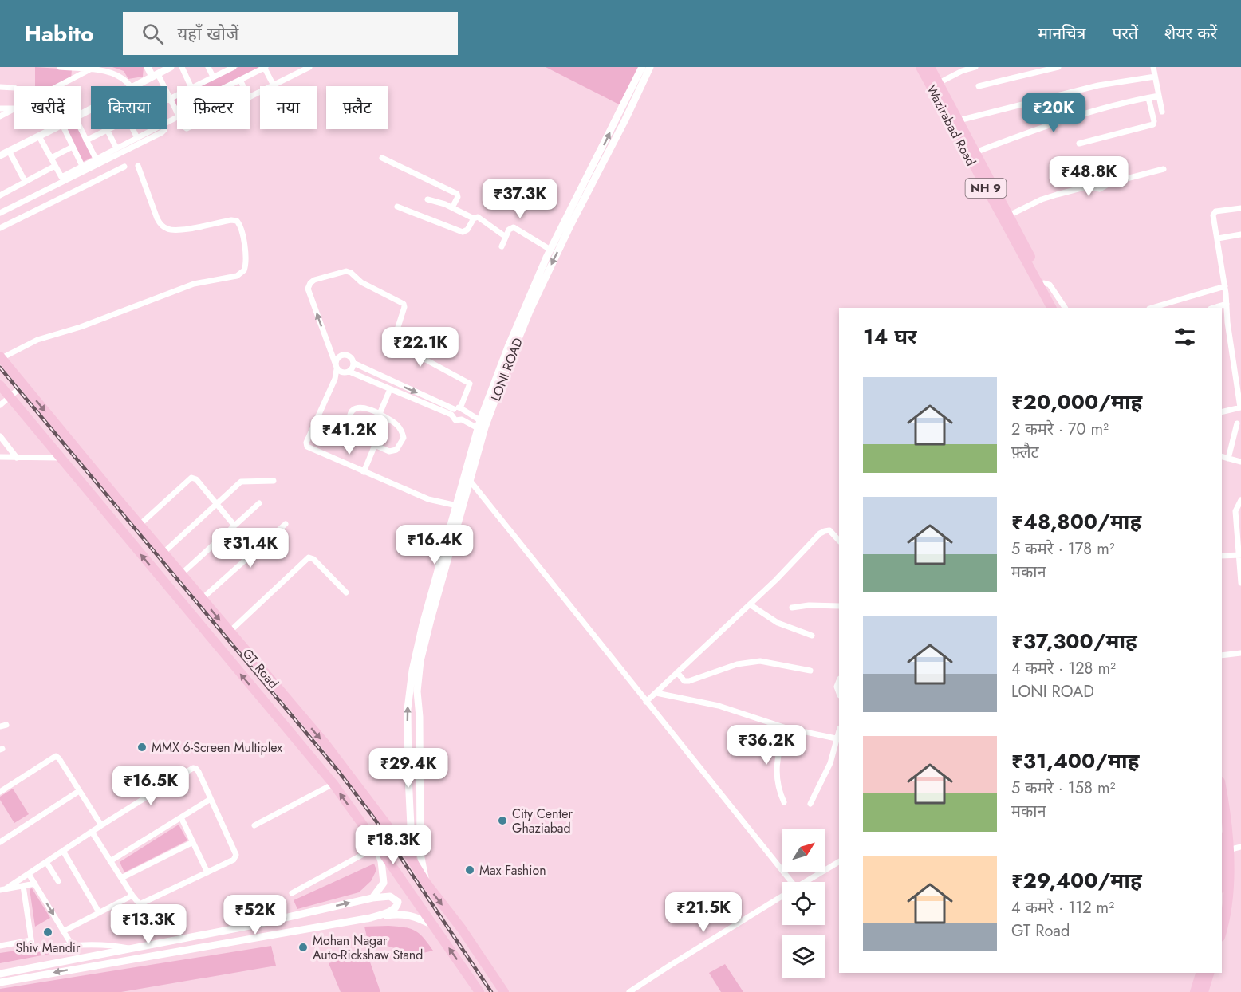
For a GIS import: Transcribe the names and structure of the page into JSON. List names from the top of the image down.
{
  "streets": {
    "highway": ["Wazirabad Road", "NH 9", "GT Road"],
    "street": ["LONI ROAD"]
  },
  "places": [
    "MMX 6-Screen Multiplex",
    "City Center Ghaziabad",
    "Max Fashion",
    "Shiv Mandir",
    "Mohan Nagar Auto-Rickshaw Stand"
  ],
  "north": "top right",
  "page": {
    "header": "Habito",
    "search": "यहाँ खोजें",
    "nav": ["मानचित्र", "परतें", "शेयर करें"],
    "chip": [
      "खरीदें",
      "किराया",
      "फ़िल्टर",
      "नया",
      "फ़्लैट"
    ],
    "price": [
      "₹20K",
      "₹48.8K",
      "₹37.3K",
      "₹22.1K",
      "₹41.2K",
      "₹16.4K",
      "₹31.4K",
      "₹36.2K",
      "₹29.4K",
      "₹16.5K",
      "₹18.3K",
      "₹21.5K",
      "₹52K",
      "₹13.3K"
    ],
    "heading": "14 घर",
    "list": [
      {
        "name": "₹20,000/माह",
        "note": "2 कमरे · 70 m² · फ़्लैट"
      },
      {
        "name": "₹48,800/माह",
        "note": "5 कमरे · 178 m² · मकान"
      },
      {
        "name": "₹37,300/माह",
        "note": "4 कमरे · 128 m² · LONI ROAD"
      },
      {
        "name": "₹31,400/माह",
        "note": "5 कमरे · 158 m² · मकान"
      },
      {
        "name": "₹29,400/माह",
        "note": "4 कमरे · 112 m² · GT Road"
      }
    ]
  }
}
